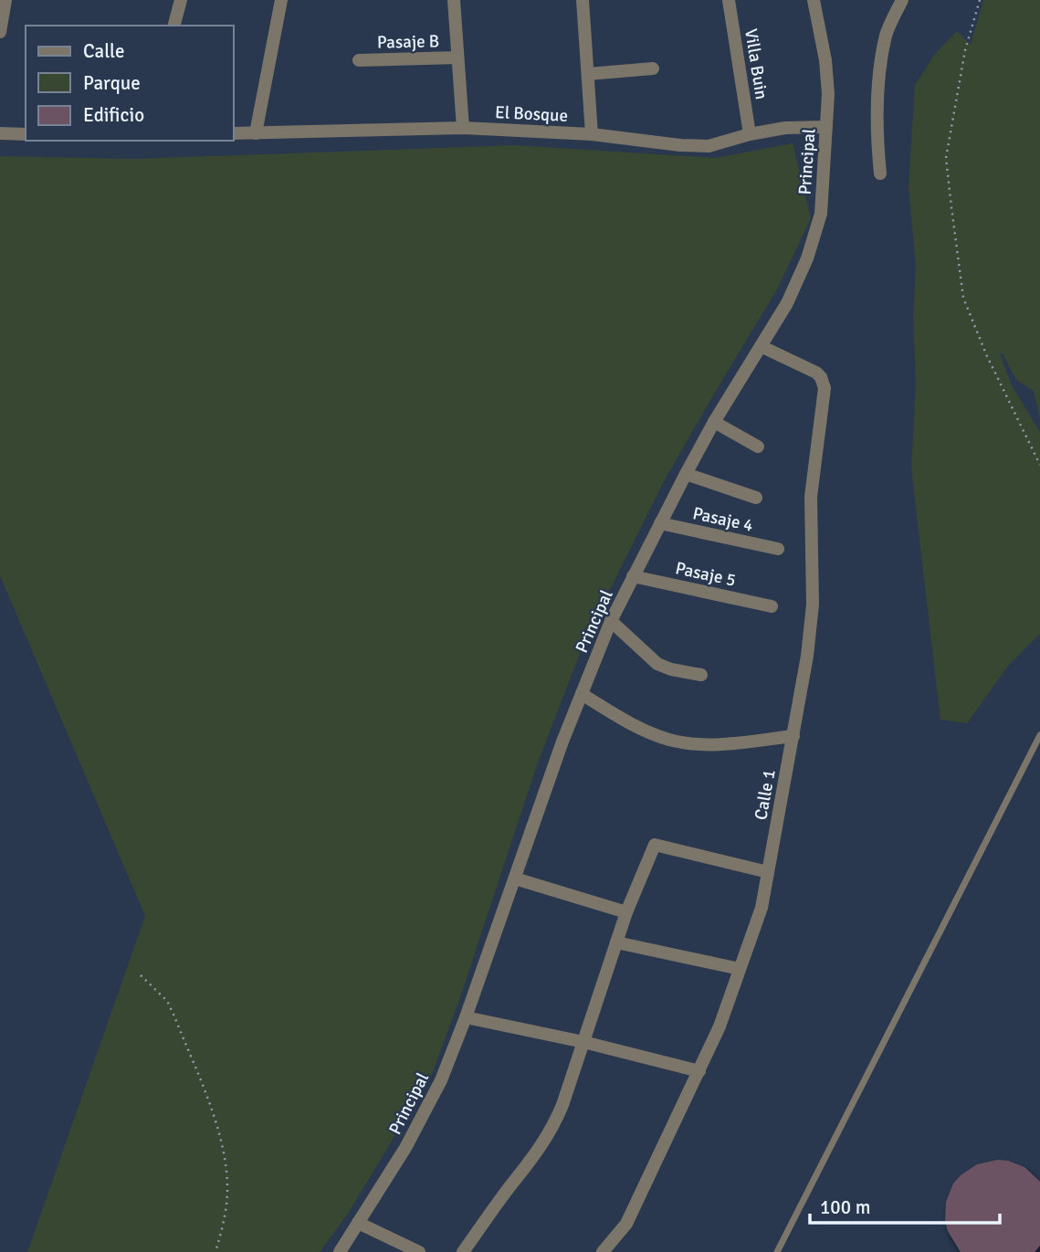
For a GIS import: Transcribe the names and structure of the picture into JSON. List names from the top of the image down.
{
  "streets": {
    "street": [
      "Pasaje B",
      "Villa Buin",
      "El Bosque",
      "Principal",
      "Pasaje 4",
      "Pasaje 5",
      "Calle 1"
    ]
  },
  "crossings": [
    ["Villa Buin", "El Bosque"],
    ["El Bosque", "Principal"],
    ["Principal", "Pasaje 4"],
    ["Principal", "Pasaje 5"],
    ["Principal", "Calle 1"]
  ],
  "legend": ["Calle", "Parque", "Edificio"],
  "scale_bar": "100 m"
}
